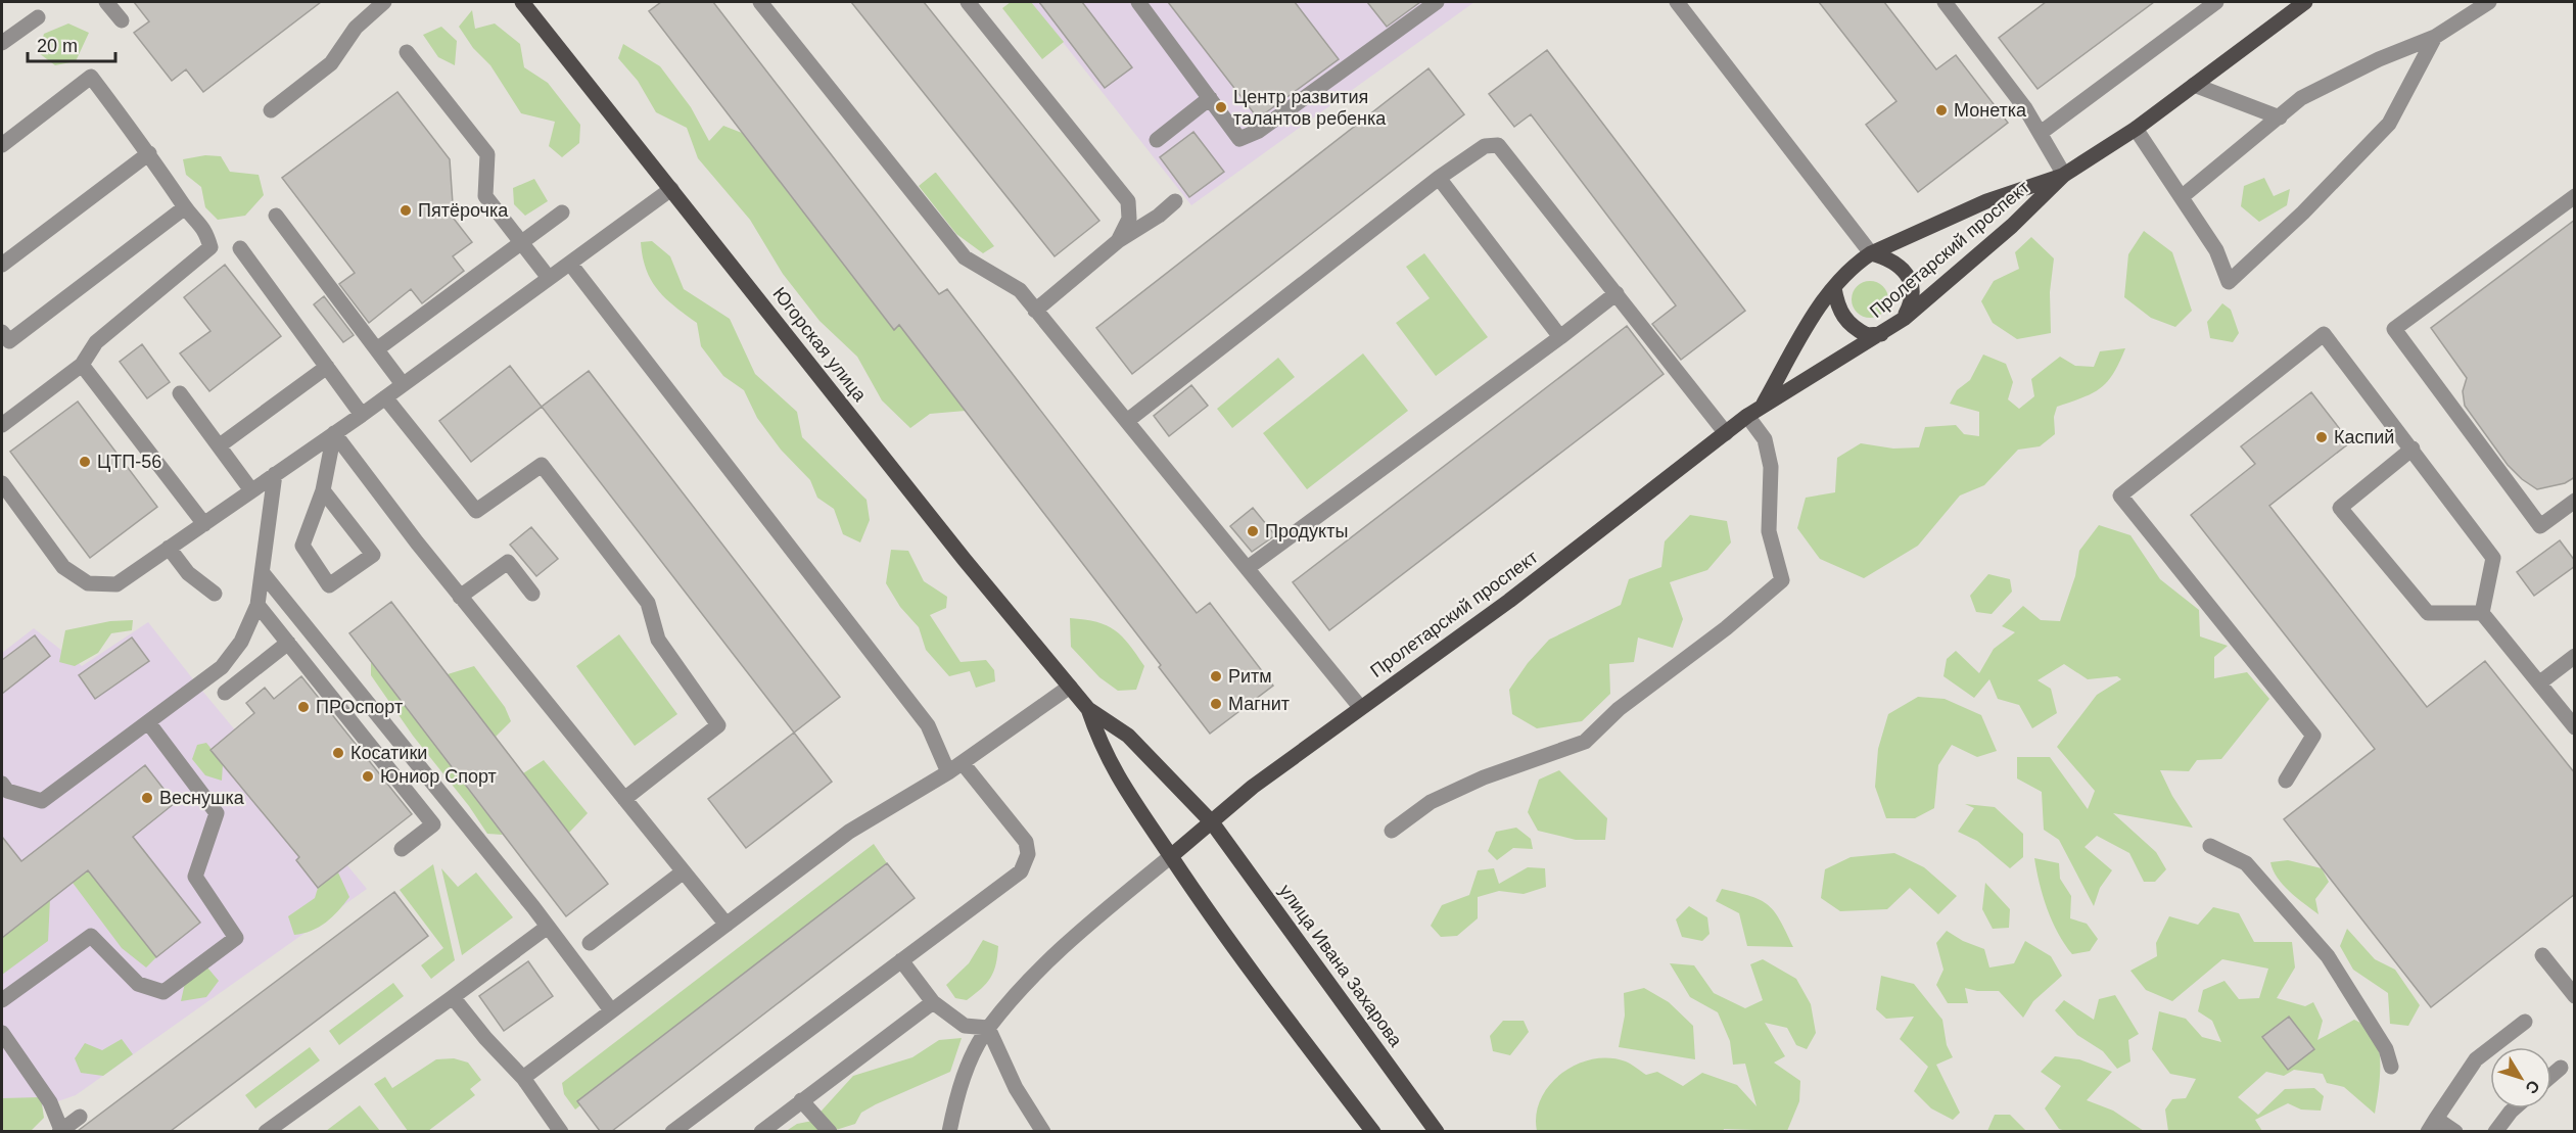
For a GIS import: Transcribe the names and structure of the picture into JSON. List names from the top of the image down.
{
  "streets": {
    "main road": ["Пролетарский проспект", "Югорская улица", "улица Ивана Захарова"]
  },
  "crossings": [
    ["Пролетарский проспект", "Югорская улица"],
    ["Пролетарский проспект", "улица Ивана Захарова"],
    ["Югорская улица", "улица Ивана Захарова"]
  ],
  "places": [
    "Центр развития талантов ребенка",
    "Монетка",
    "Пятёрочка",
    "Каспий",
    "ЦТП-56",
    "Продукты",
    "Ритм",
    "Магнит",
    "ПРОспорт",
    "Косатики",
    "Юниор Спорт",
    "Веснушка"
  ],
  "scale_bar": "20 m",
  "north": "bottom right"
}
